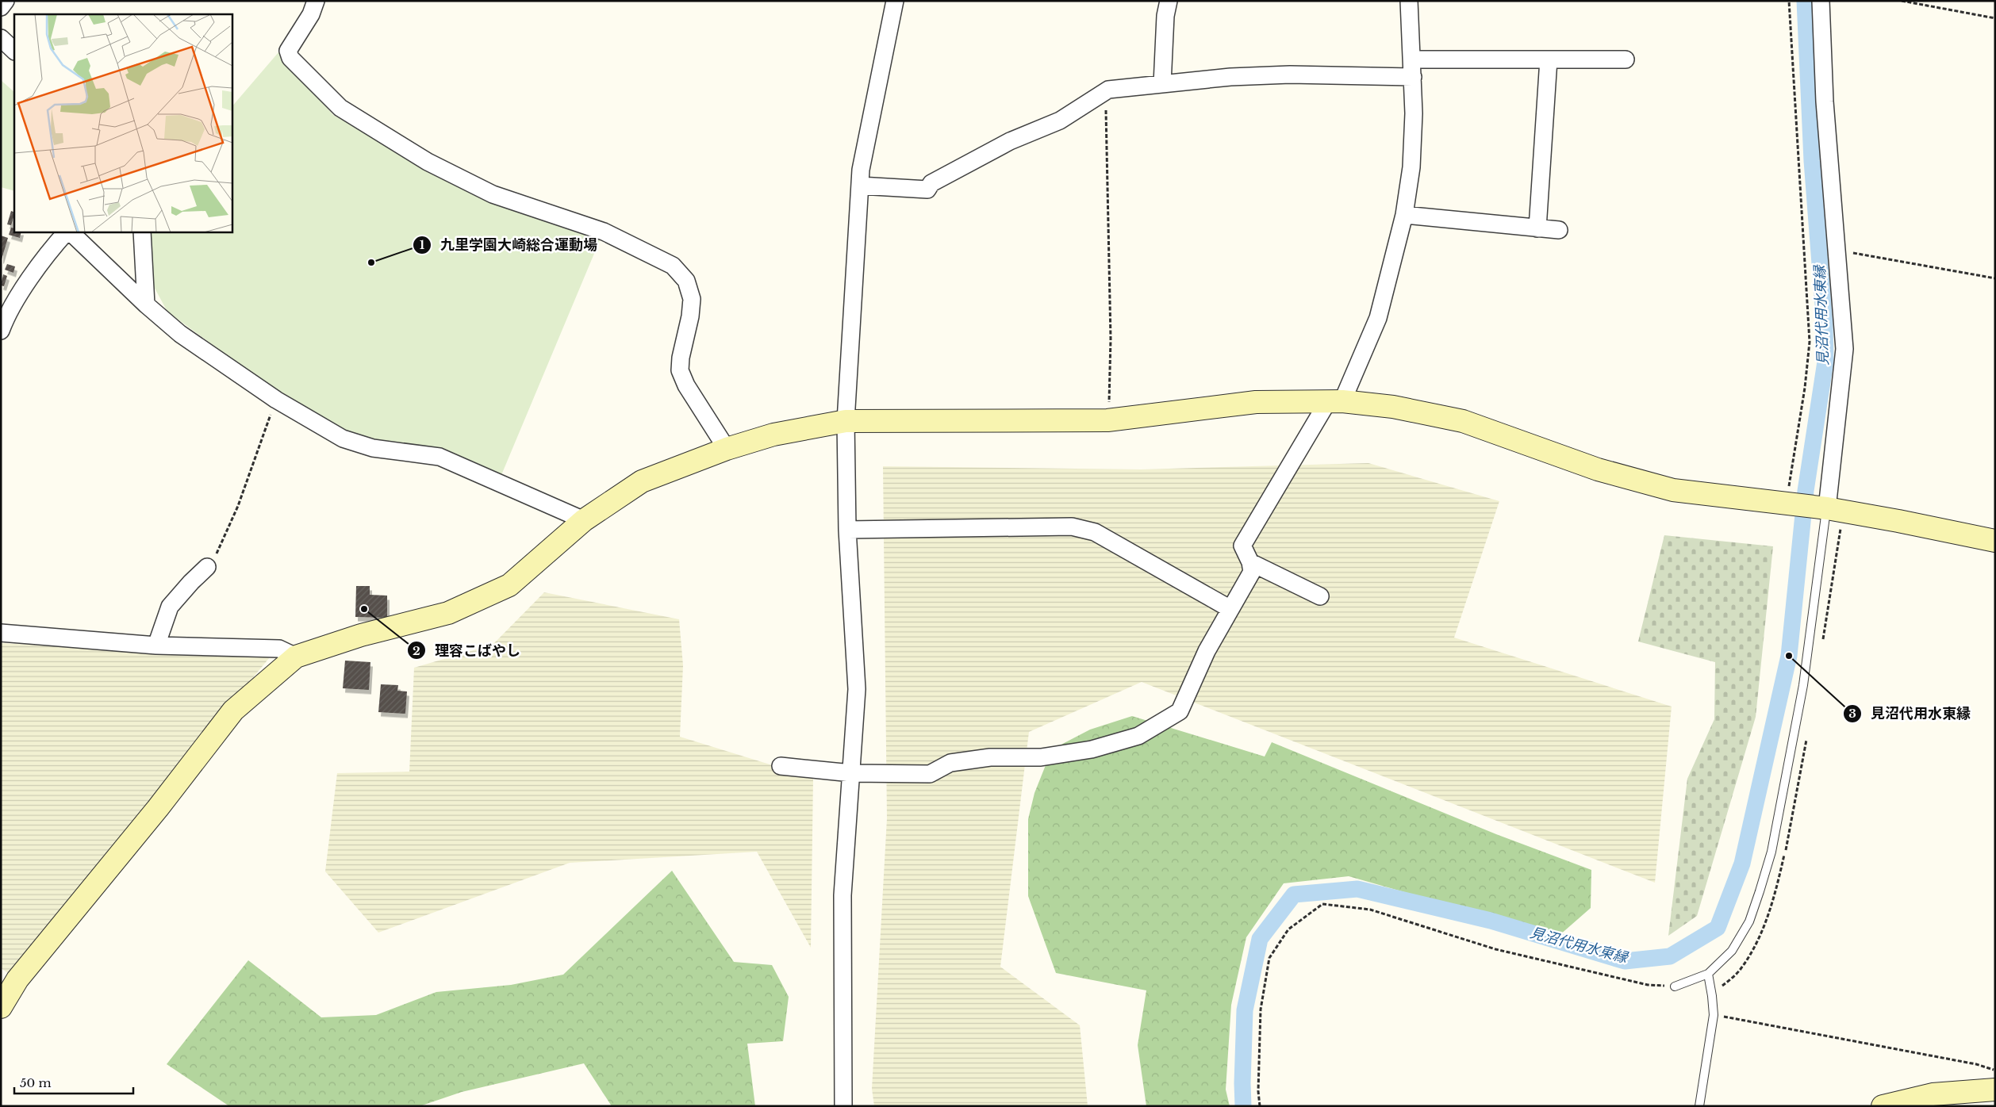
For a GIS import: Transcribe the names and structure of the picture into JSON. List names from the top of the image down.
{
  "water": ["見沼代用水東縁"],
  "places": ["九里学園大崎総合運動場", "理容こばやし", "見沼代用水東縁"],
  "scale_bar": "50 m"
}
